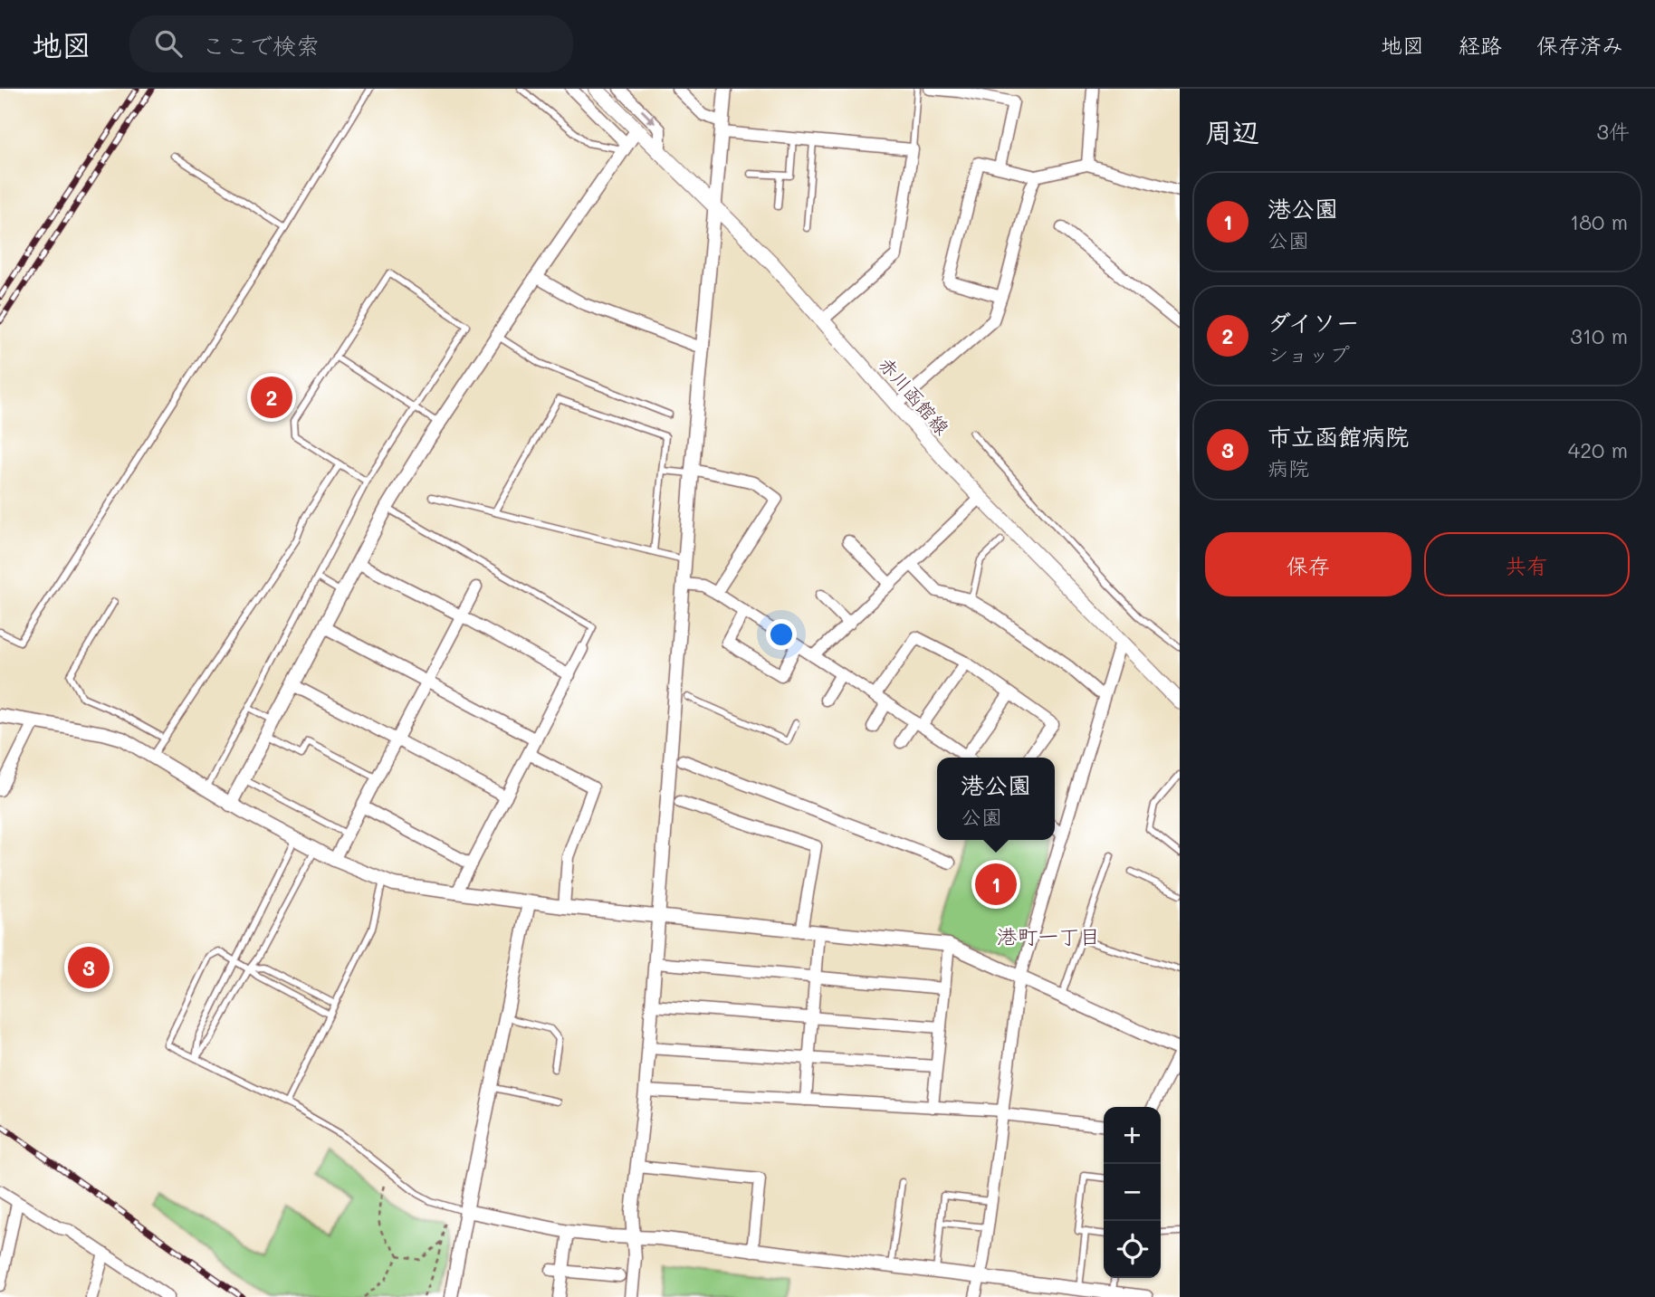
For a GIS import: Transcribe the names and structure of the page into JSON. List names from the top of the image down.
{
  "streets": {
    "main road": ["赤川函館線"]
  },
  "districts": ["港町一丁目"],
  "page": {
    "header": "地図",
    "search": "ここで検索",
    "nav": ["地図", "経路", "保存済み"],
    "heading": ["周辺", "3件"],
    "list": [
      {
        "mark": "1",
        "name": "港公園",
        "note": "公園",
        "value": "180 m"
      },
      {
        "mark": "2",
        "name": "ダイソー",
        "note": "ショップ",
        "value": "310 m"
      },
      {
        "mark": "3",
        "name": "市立函館病院",
        "note": "病院",
        "value": "420 m"
      }
    ],
    "pins": ["2", "1", "3"],
    "buttons": ["保存", "共有"],
    "popup": ["港公園", "公園"],
    "map_buttons": ["+", "−"]
  }
}
